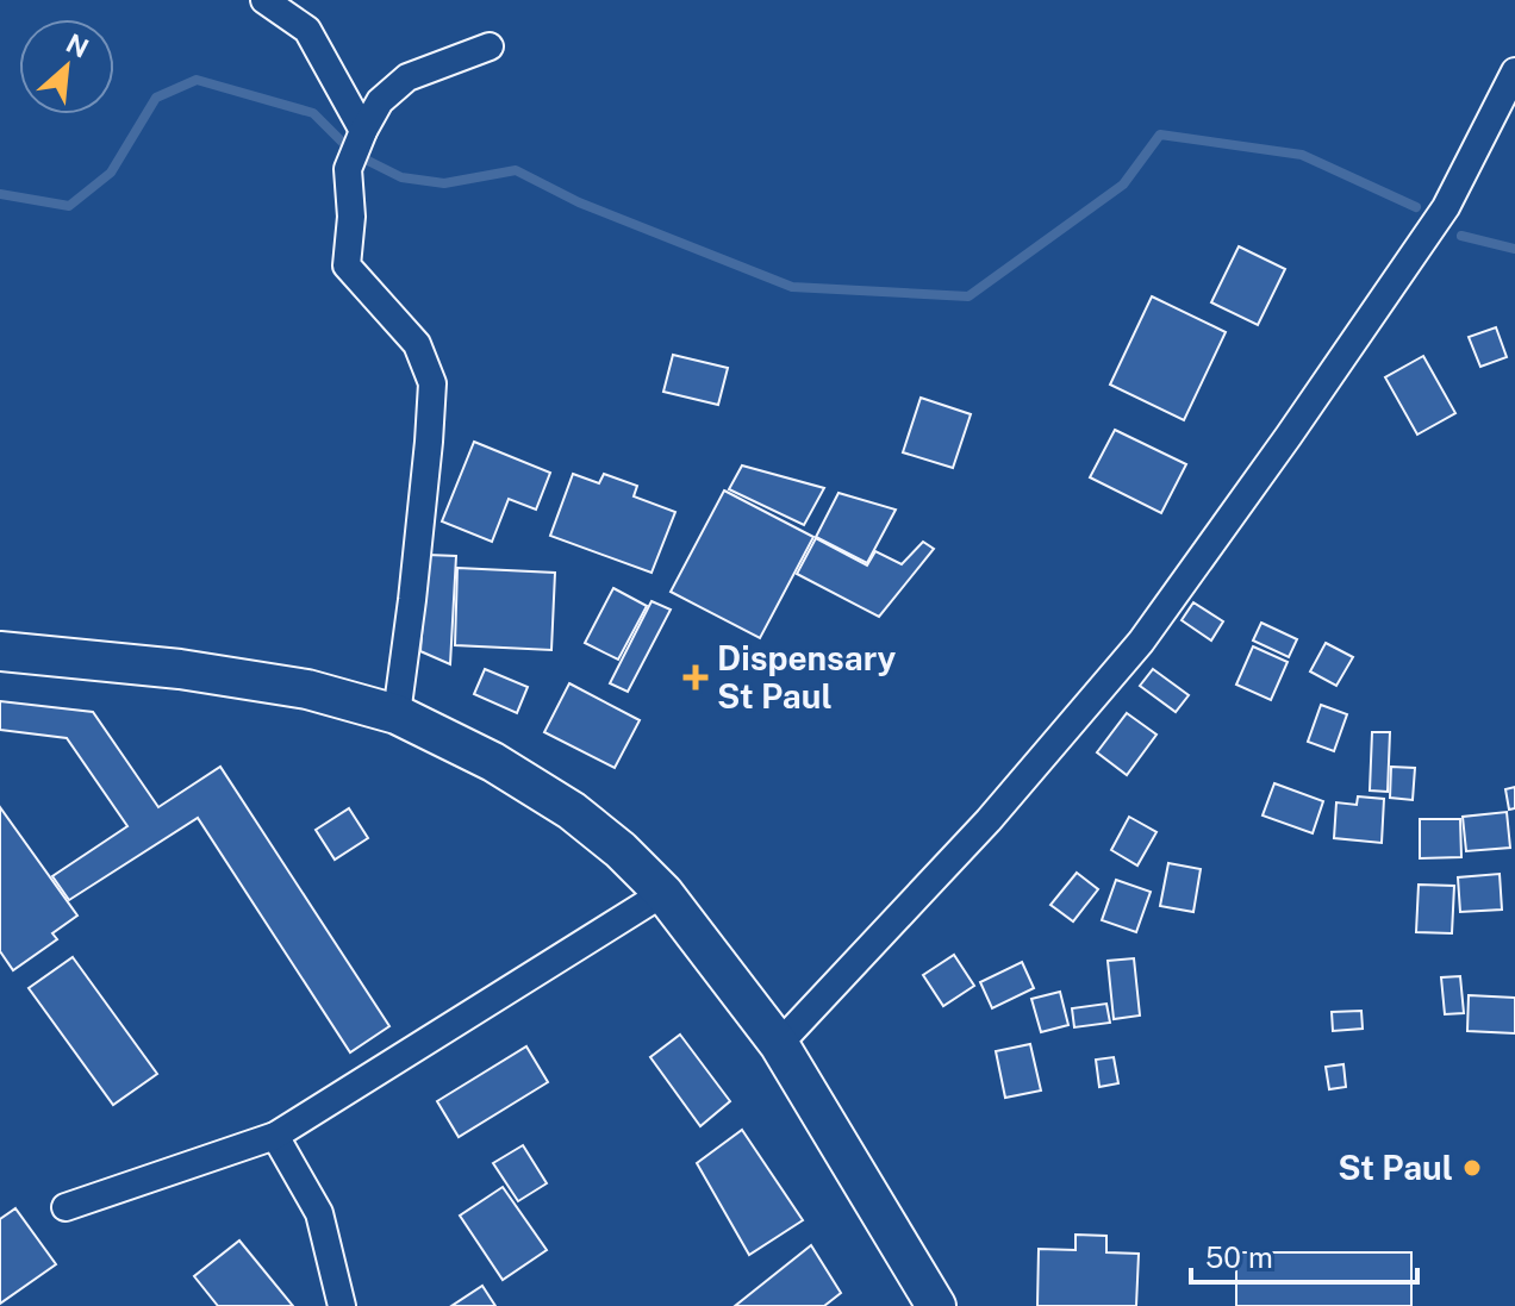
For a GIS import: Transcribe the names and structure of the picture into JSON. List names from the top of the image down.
{
  "places": {
    "health": ["Dispensary St Paul"],
    "other": ["St Paul"]
  },
  "scale_bar": "50 m",
  "north": "top right"
}
